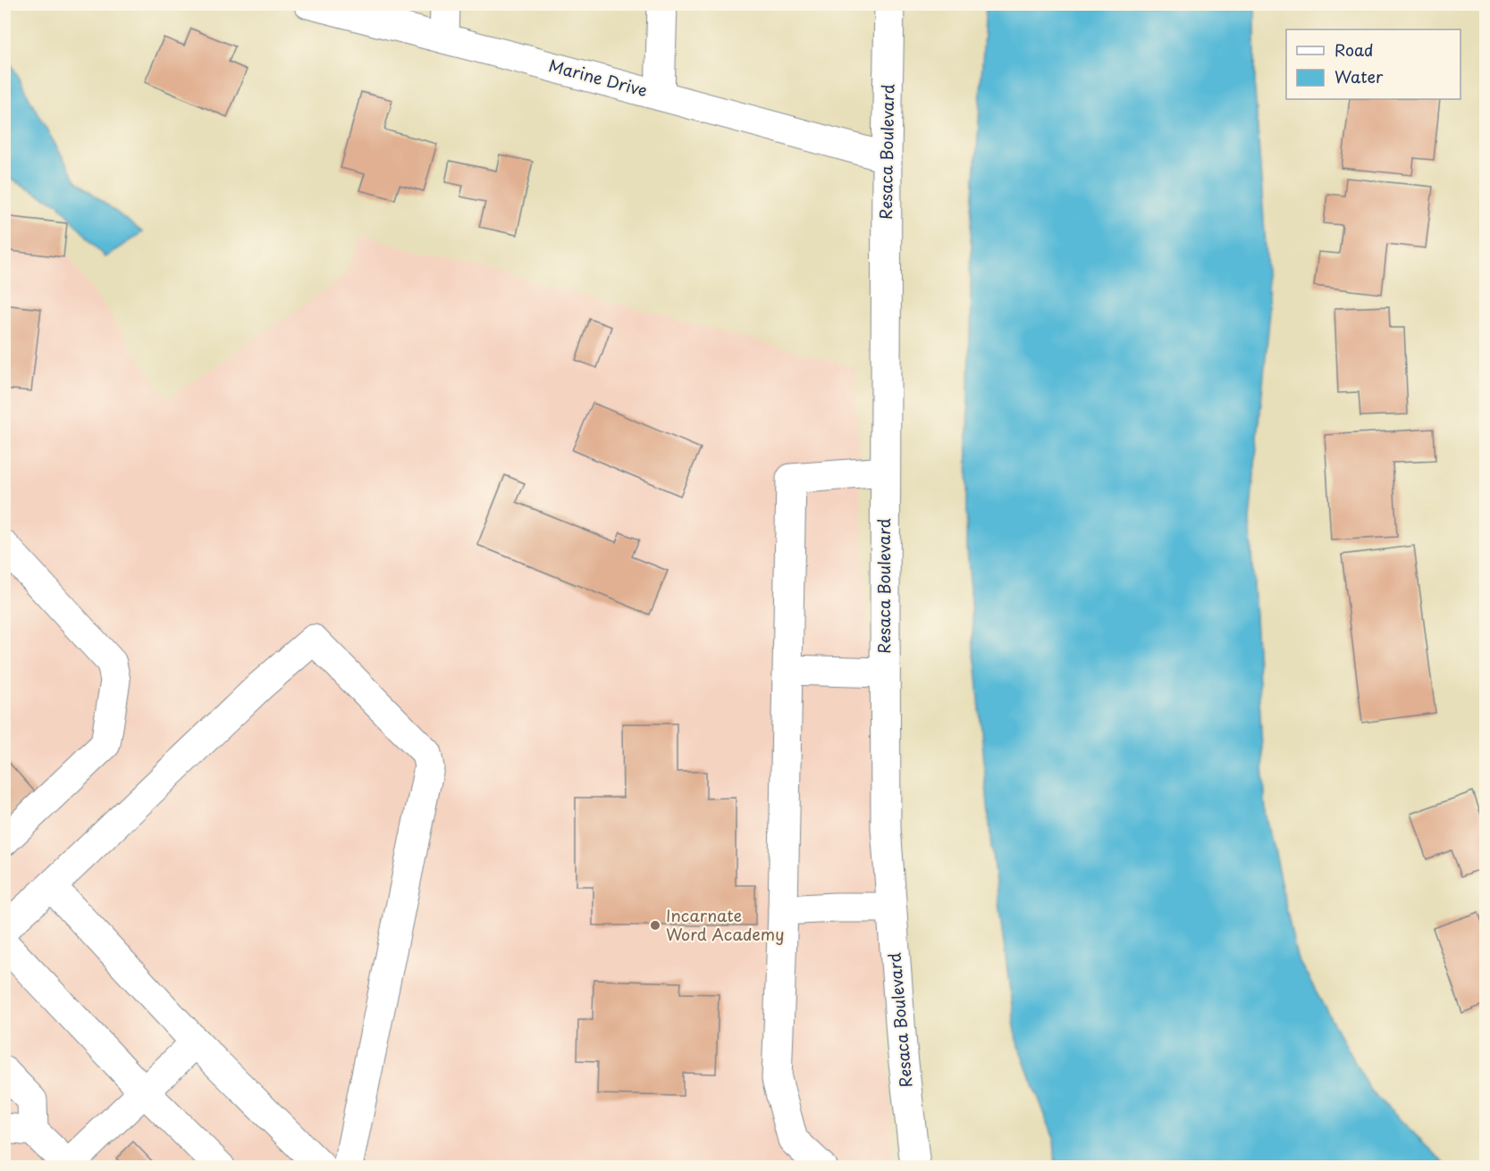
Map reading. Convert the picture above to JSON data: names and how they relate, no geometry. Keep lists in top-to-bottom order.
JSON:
{
  "streets": {
    "street": ["Marine Drive", "Resaca Boulevard"]
  },
  "crossings": [
    ["Marine Drive", "Resaca Boulevard"]
  ],
  "places": ["Incarnate Word Academy"],
  "legend": ["Road", "Water"]
}
